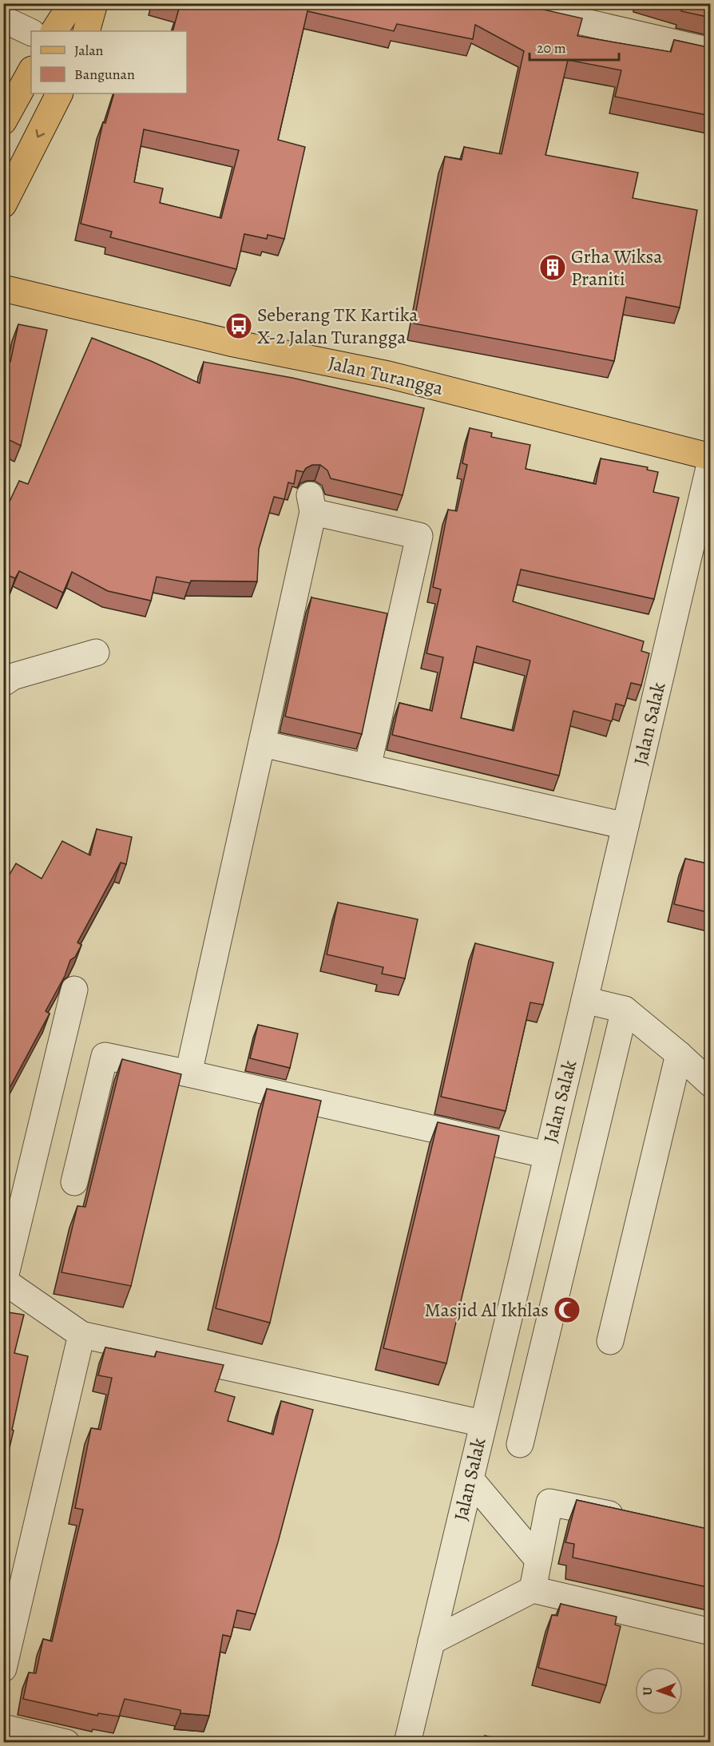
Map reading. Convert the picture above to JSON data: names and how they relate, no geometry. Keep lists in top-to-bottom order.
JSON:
{
  "streets": {
    "main road": ["Jalan Turangga"],
    "street": ["Jalan Salak"]
  },
  "places": {
    "building": ["Grha Wiksa Praniti"],
    "bus stop": ["Seberang TK Kartika X-2 Jalan Turangga"],
    "mosque": ["Masjid Al Ikhlas"]
  },
  "legend": ["Jalan", "Bangunan"],
  "scale_bar": "20 m",
  "north": "left"
}
